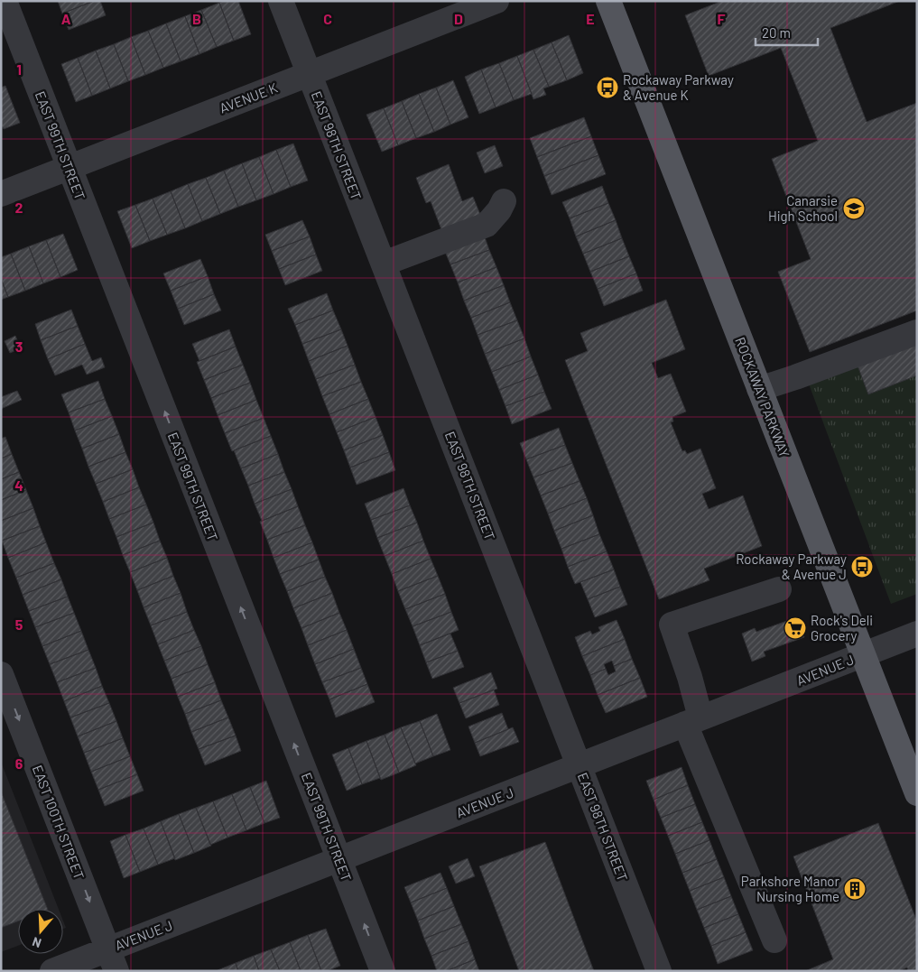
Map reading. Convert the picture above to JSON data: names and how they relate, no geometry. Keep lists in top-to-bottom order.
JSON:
{
  "streets": {
    "main road": ["ROCKAWAY PARKWAY"],
    "street": [
      "AVENUE K",
      "EAST 99TH STREET",
      "EAST 98TH STREET",
      "AVENUE J",
      "EAST 100TH STREET"
    ]
  },
  "crossings": [
    ["AVENUE K", "EAST 99TH STREET"],
    ["AVENUE K", "EAST 98TH STREET"],
    ["EAST 99TH STREET", "AVENUE J"],
    ["EAST 98TH STREET", "AVENUE J"],
    ["ROCKAWAY PARKWAY", "AVENUE J"],
    ["AVENUE J", "EAST 100TH STREET"]
  ],
  "one_way": ["EAST 99TH STREET", "EAST 100TH STREET"],
  "places": {
    "bus stop": ["Rockaway Parkway & Avenue K", "Rockaway Parkway & Avenue J"],
    "school or university": ["Canarsie High School"],
    "supermarket": ["Rock's Deli Grocery"],
    "building": ["Parkshore Manor Nursing Home"]
  },
  "scale_bar": "20 m",
  "north": "bottom",
  "grid": {
    "columns": [
      "A",
      "B",
      "C",
      "D",
      "E",
      "F"
    ],
    "rows": [
      "1",
      "2",
      "3",
      "4",
      "5",
      "6"
    ]
  }
}
